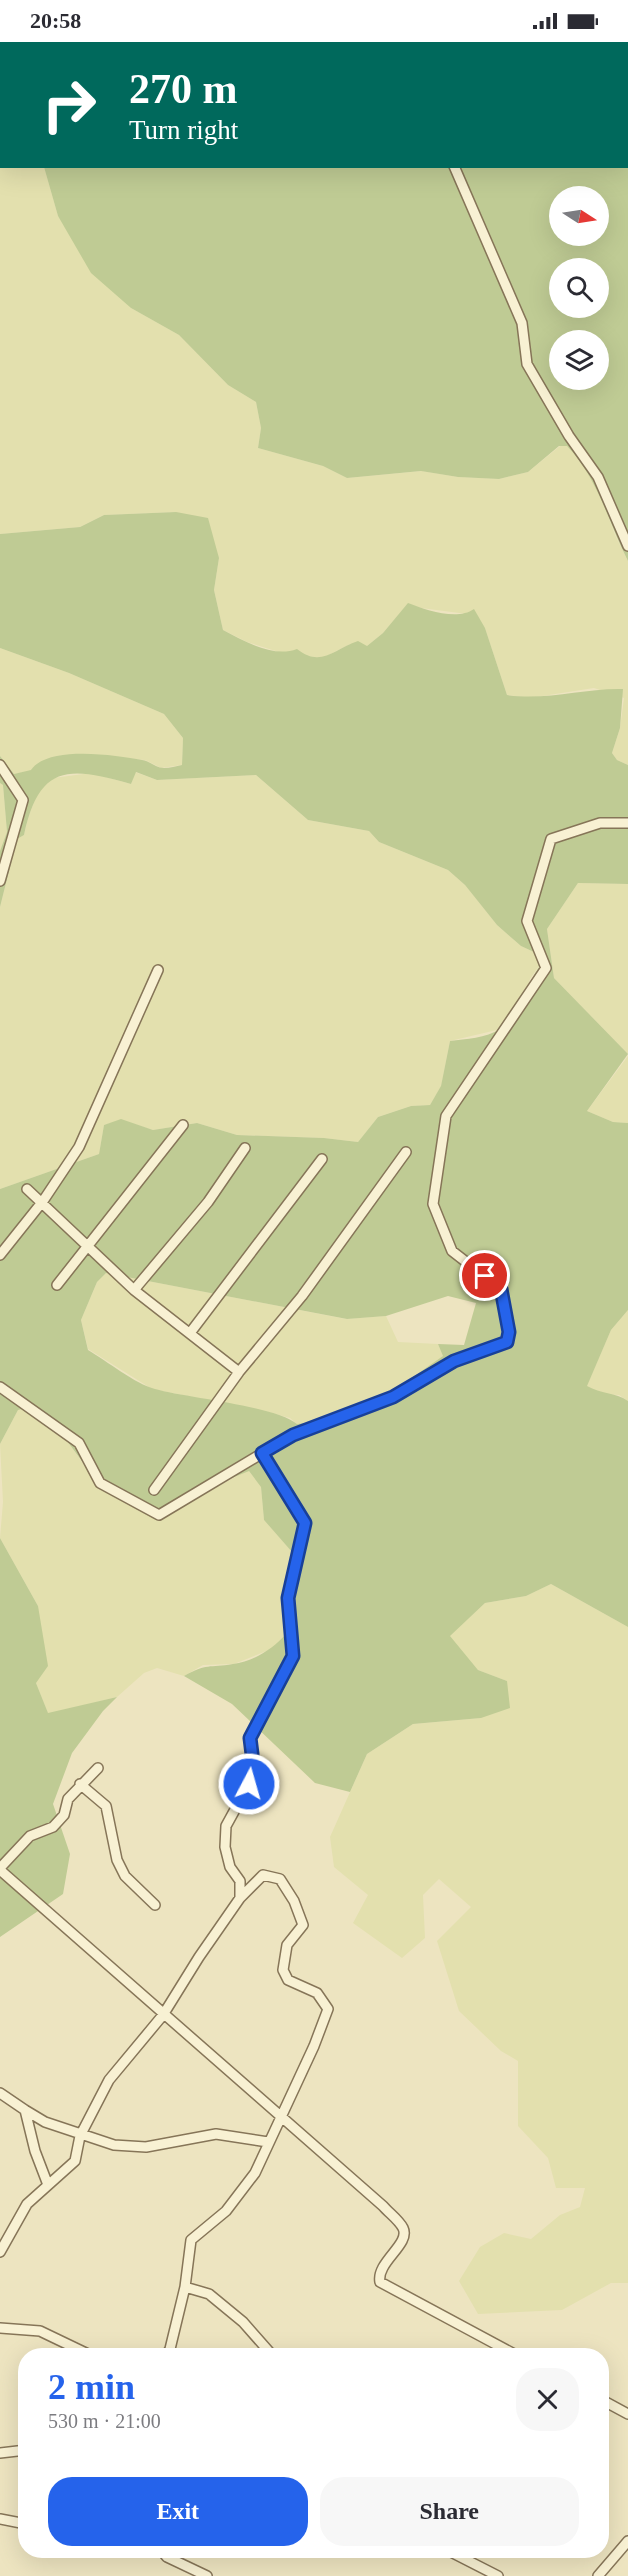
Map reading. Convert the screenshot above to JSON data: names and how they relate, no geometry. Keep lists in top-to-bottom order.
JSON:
{
  "north": "right",
  "page": {
    "status": "20:58",
    "turn": ["270 m", "Turn right"],
    "heading": ["2 min", "530 m · 21:00"],
    "buttons": ["Exit", "Share"]
  }
}
